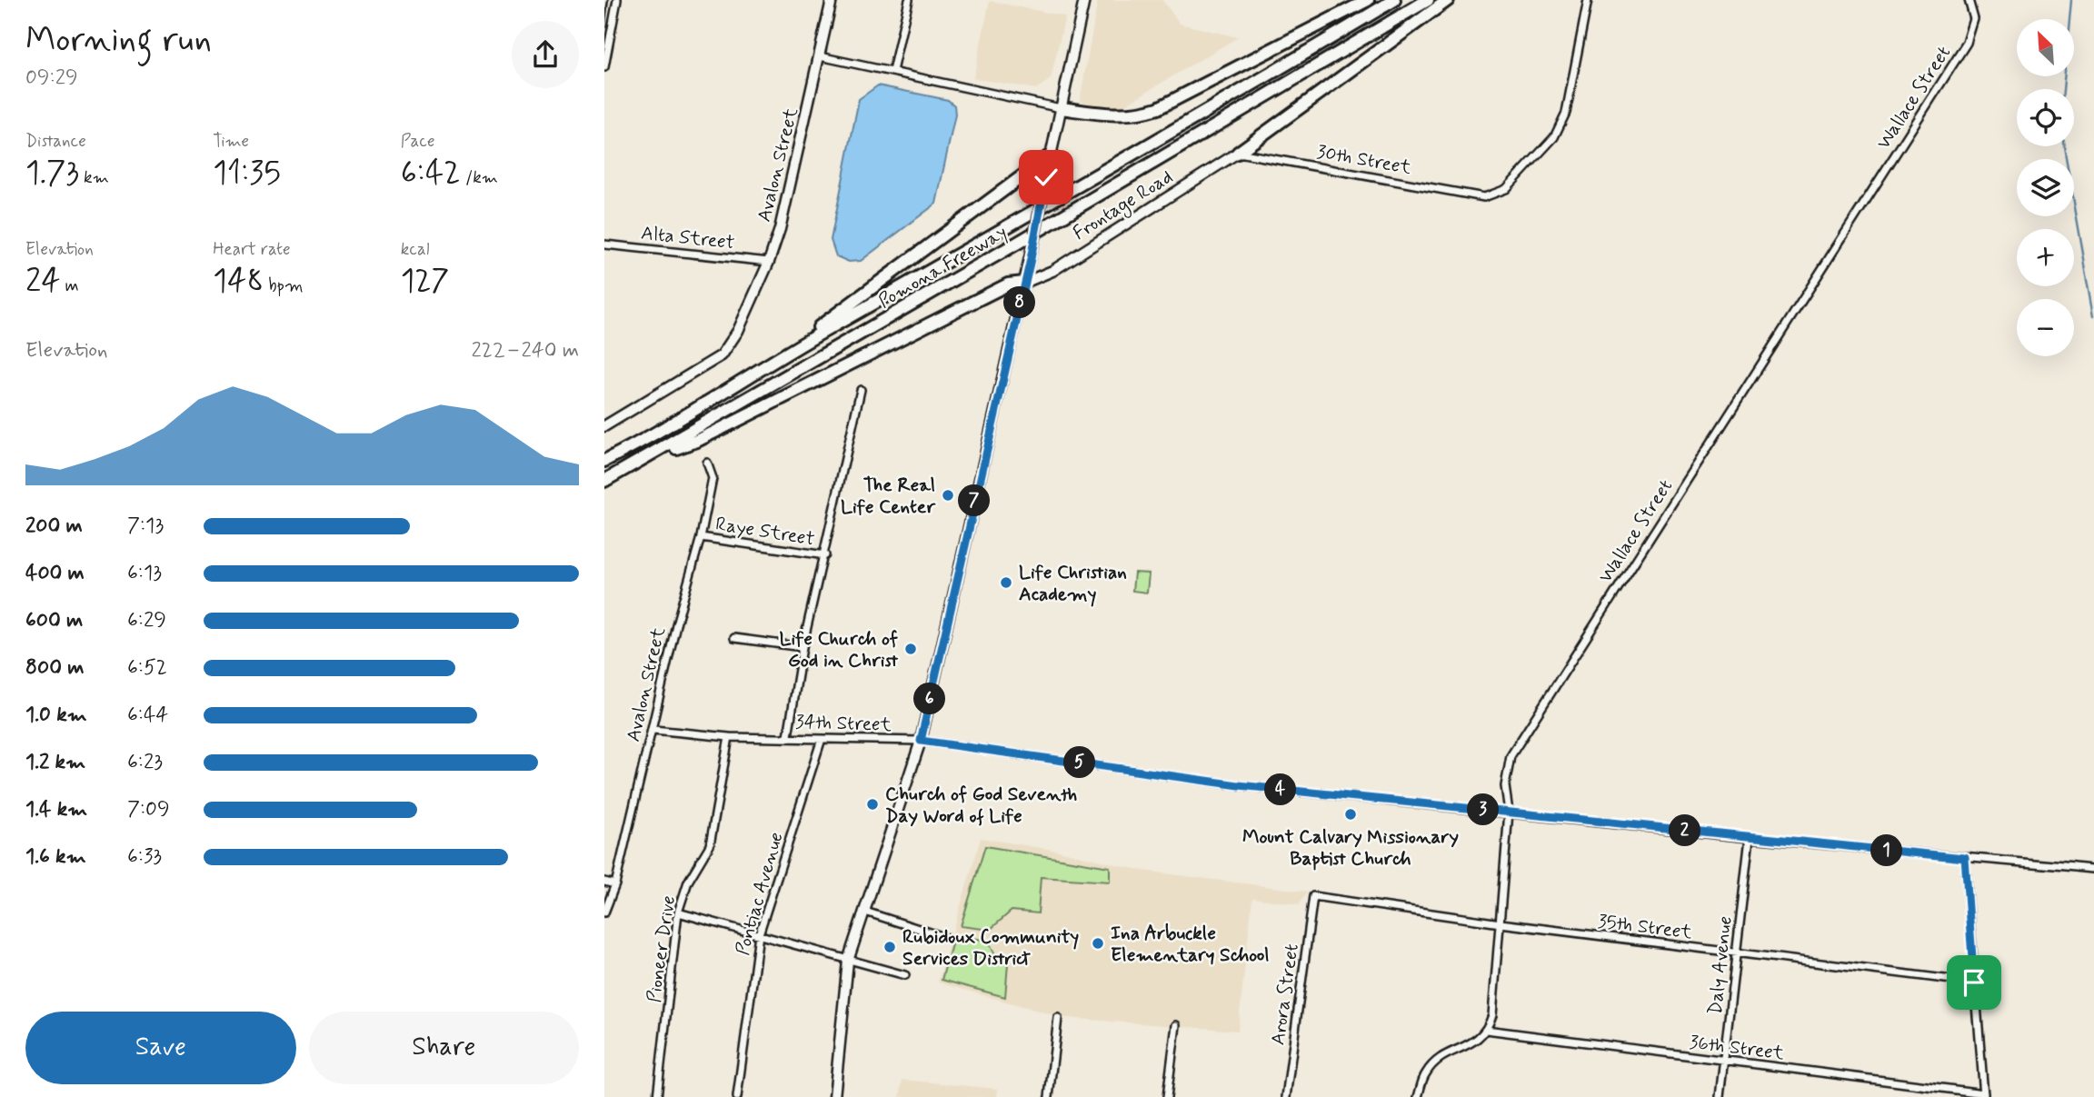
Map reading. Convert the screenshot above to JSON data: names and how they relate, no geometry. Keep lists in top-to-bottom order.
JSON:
{
  "streets": {
    "highway": ["Pomona Freeway"],
    "main road": ["Avalon Street", "Frontage Road"],
    "street": [
      "Wallace Street",
      "30th Street",
      "Alta Street",
      "Raye Street",
      "34th Street",
      "Pontiac Avenue",
      "35th Street",
      "Pioneer Drive",
      "Daly Avenue",
      "Arora Street",
      "36th Street"
    ]
  },
  "crossings": [
    ["Wallace Street", "34th Street"],
    ["Wallace Street", "35th Street"],
    ["Wallace Street", "36th Street"],
    ["30th Street", "Frontage Road"],
    ["Avalon Street", "Alta Street"],
    ["Avalon Street", "Raye Street"],
    ["Avalon Street", "34th Street"],
    ["34th Street", "Pontiac Avenue"],
    ["34th Street", "Pioneer Drive"],
    ["34th Street", "Daly Avenue"],
    ["35th Street", "Daly Avenue"],
    ["35th Street", "Arora Street"],
    ["Daly Avenue", "36th Street"]
  ],
  "places": [
    "The Real Life Center",
    "Life Christian Academy",
    "Life Church of God in Christ",
    "Church of God Seventh Day Word of Life",
    "Mount Calvary Missionary Baptist Church",
    "Ina Arbuckle Elementary School",
    "Rubidoux Community Services District"
  ],
  "north": "top left",
  "page": {
    "heading": ["Morning run", "09:29"],
    "map_buttons": ["+", "−"],
    "stats": [
      ["Distance", "1.73 km"],
      ["Time", "11:35"],
      ["Pace", "6:42 /km"],
      ["Elevation", "24 m"],
      ["Heart rate", "148 bpm"],
      ["kcal", "127"]
    ],
    "pins": [
      "8",
      "7",
      "6",
      "5",
      "4",
      "3",
      "2",
      "1"
    ],
    "chart": ["Elevation", "222–240 m"],
    "list": [
      {
        "name": "200 m",
        "note": "7:13"
      },
      {
        "name": "400 m",
        "note": "6:13"
      },
      {
        "name": "600 m",
        "note": "6:29"
      },
      {
        "name": "800 m",
        "note": "6:52"
      },
      {
        "name": "1.0 km",
        "note": "6:44"
      },
      {
        "name": "1.2 km",
        "note": "6:23"
      },
      {
        "name": "1.4 km",
        "note": "7:09"
      },
      {
        "name": "1.6 km",
        "note": "6:33"
      }
    ],
    "buttons": ["Save", "Share"]
  }
}
